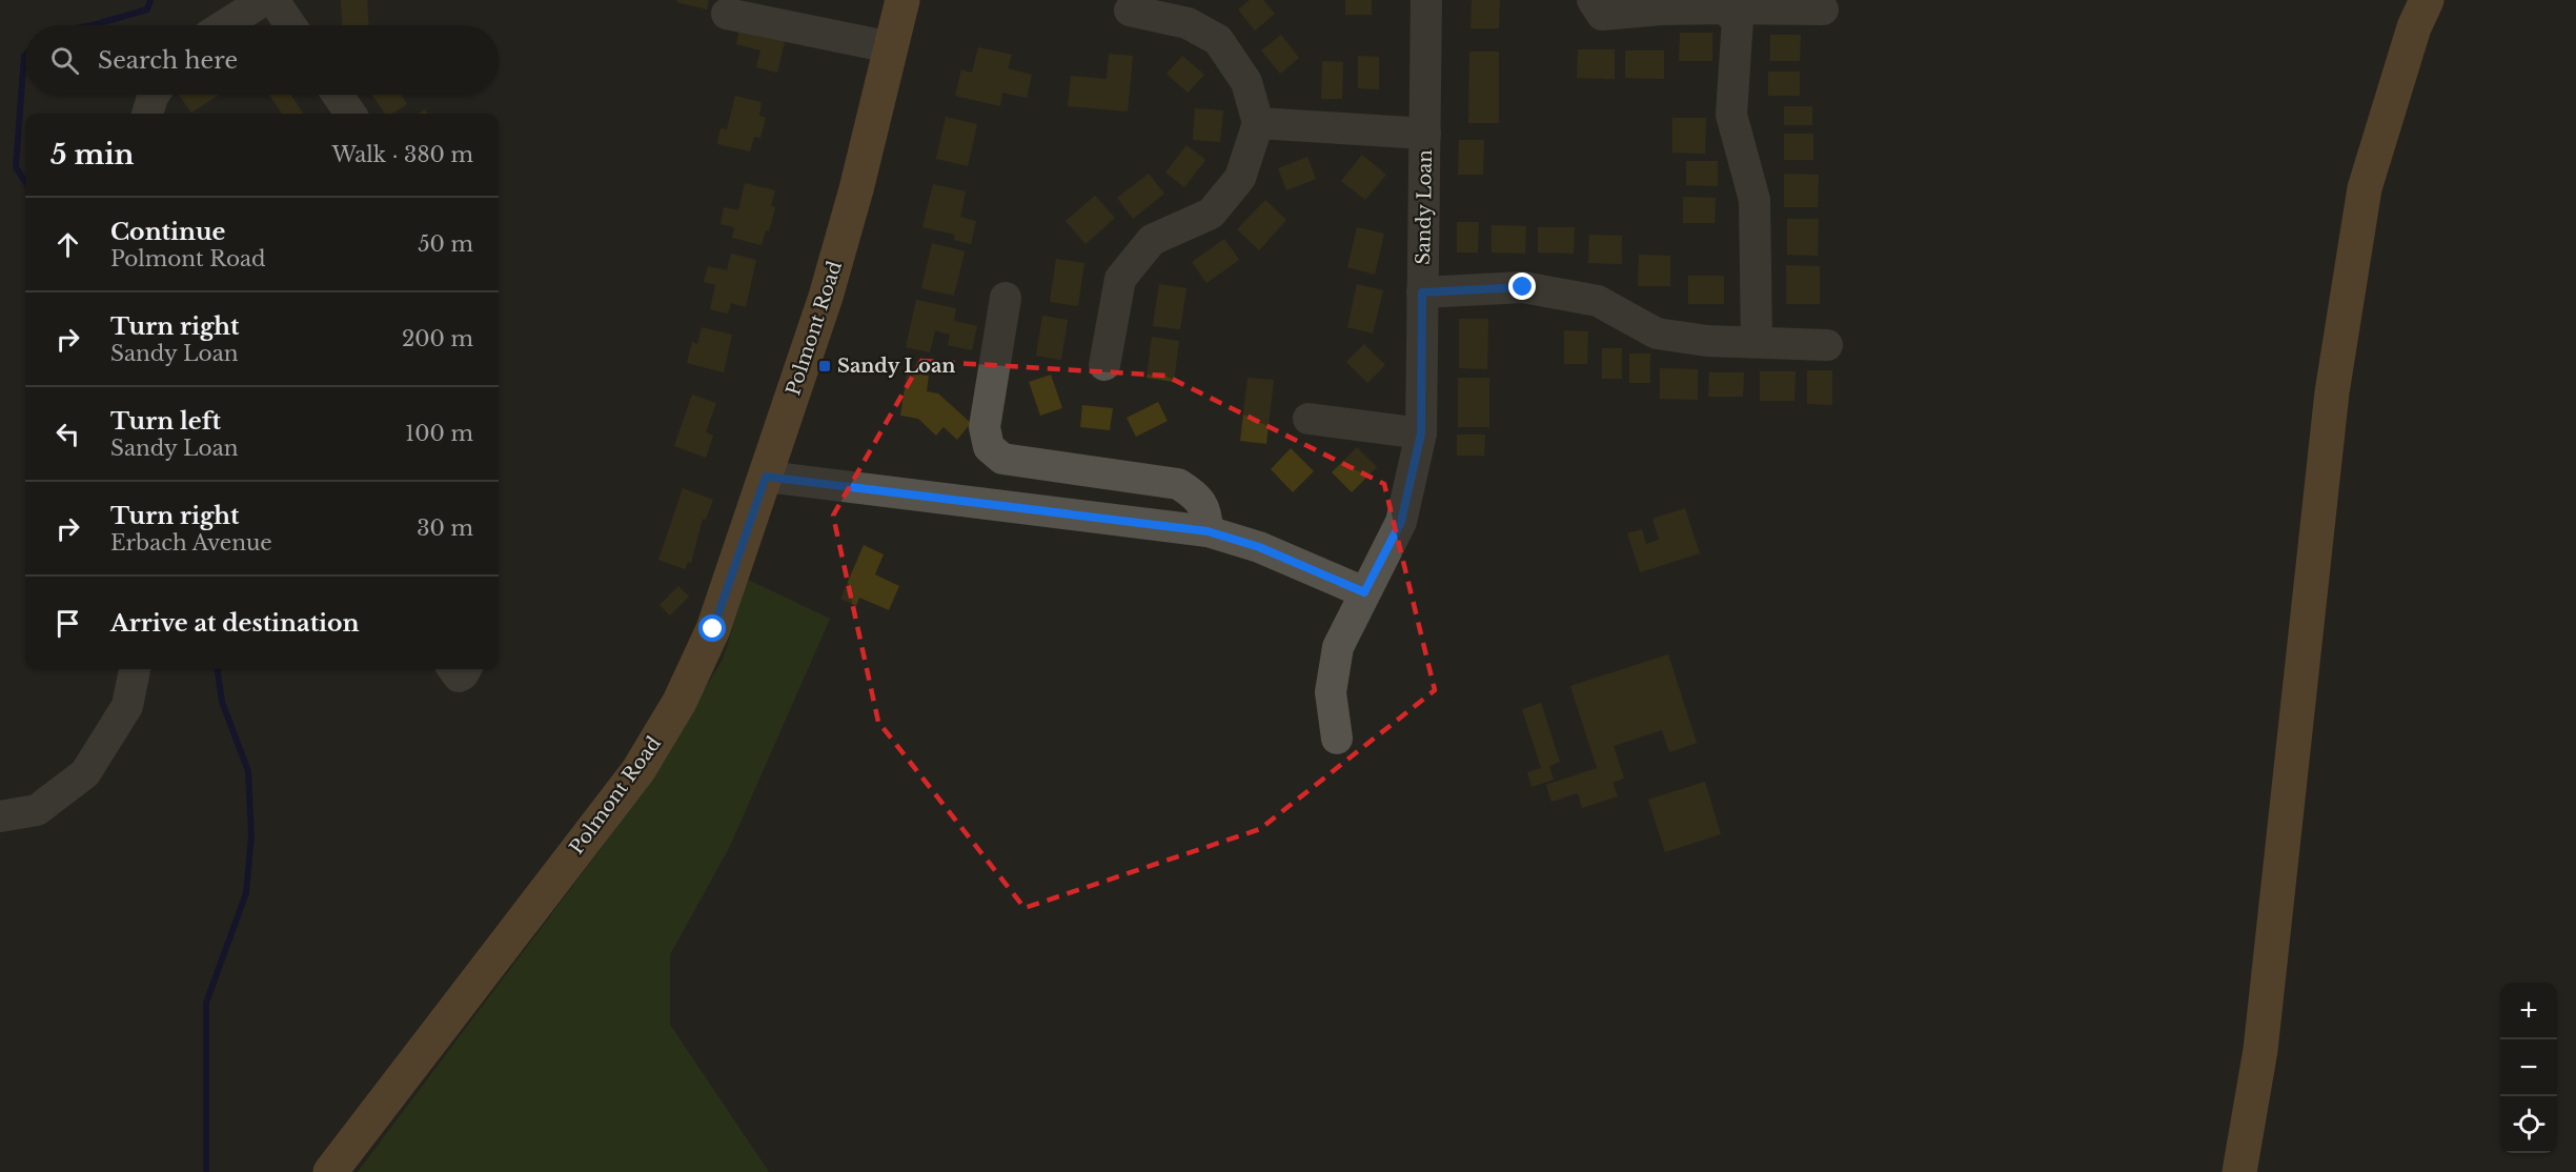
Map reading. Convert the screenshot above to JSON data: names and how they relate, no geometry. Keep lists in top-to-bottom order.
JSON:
{
  "streets": {
    "main road": ["Polmont Road"],
    "street": ["Sandy Loan"]
  },
  "places": {
    "transit": ["Sandy Loan"]
  },
  "page": {
    "search": "Search here",
    "heading": ["5 min", "Walk · 380 m"],
    "list": [
      ["Continue", "Polmont Road", "50 m"],
      ["Turn right", "Sandy Loan", "200 m"],
      ["Turn left", "Sandy Loan", "100 m"],
      ["Turn right", "Erbach Avenue", "30 m"],
      "Arrive at destination"
    ],
    "map_buttons": ["+", "−"]
  }
}
